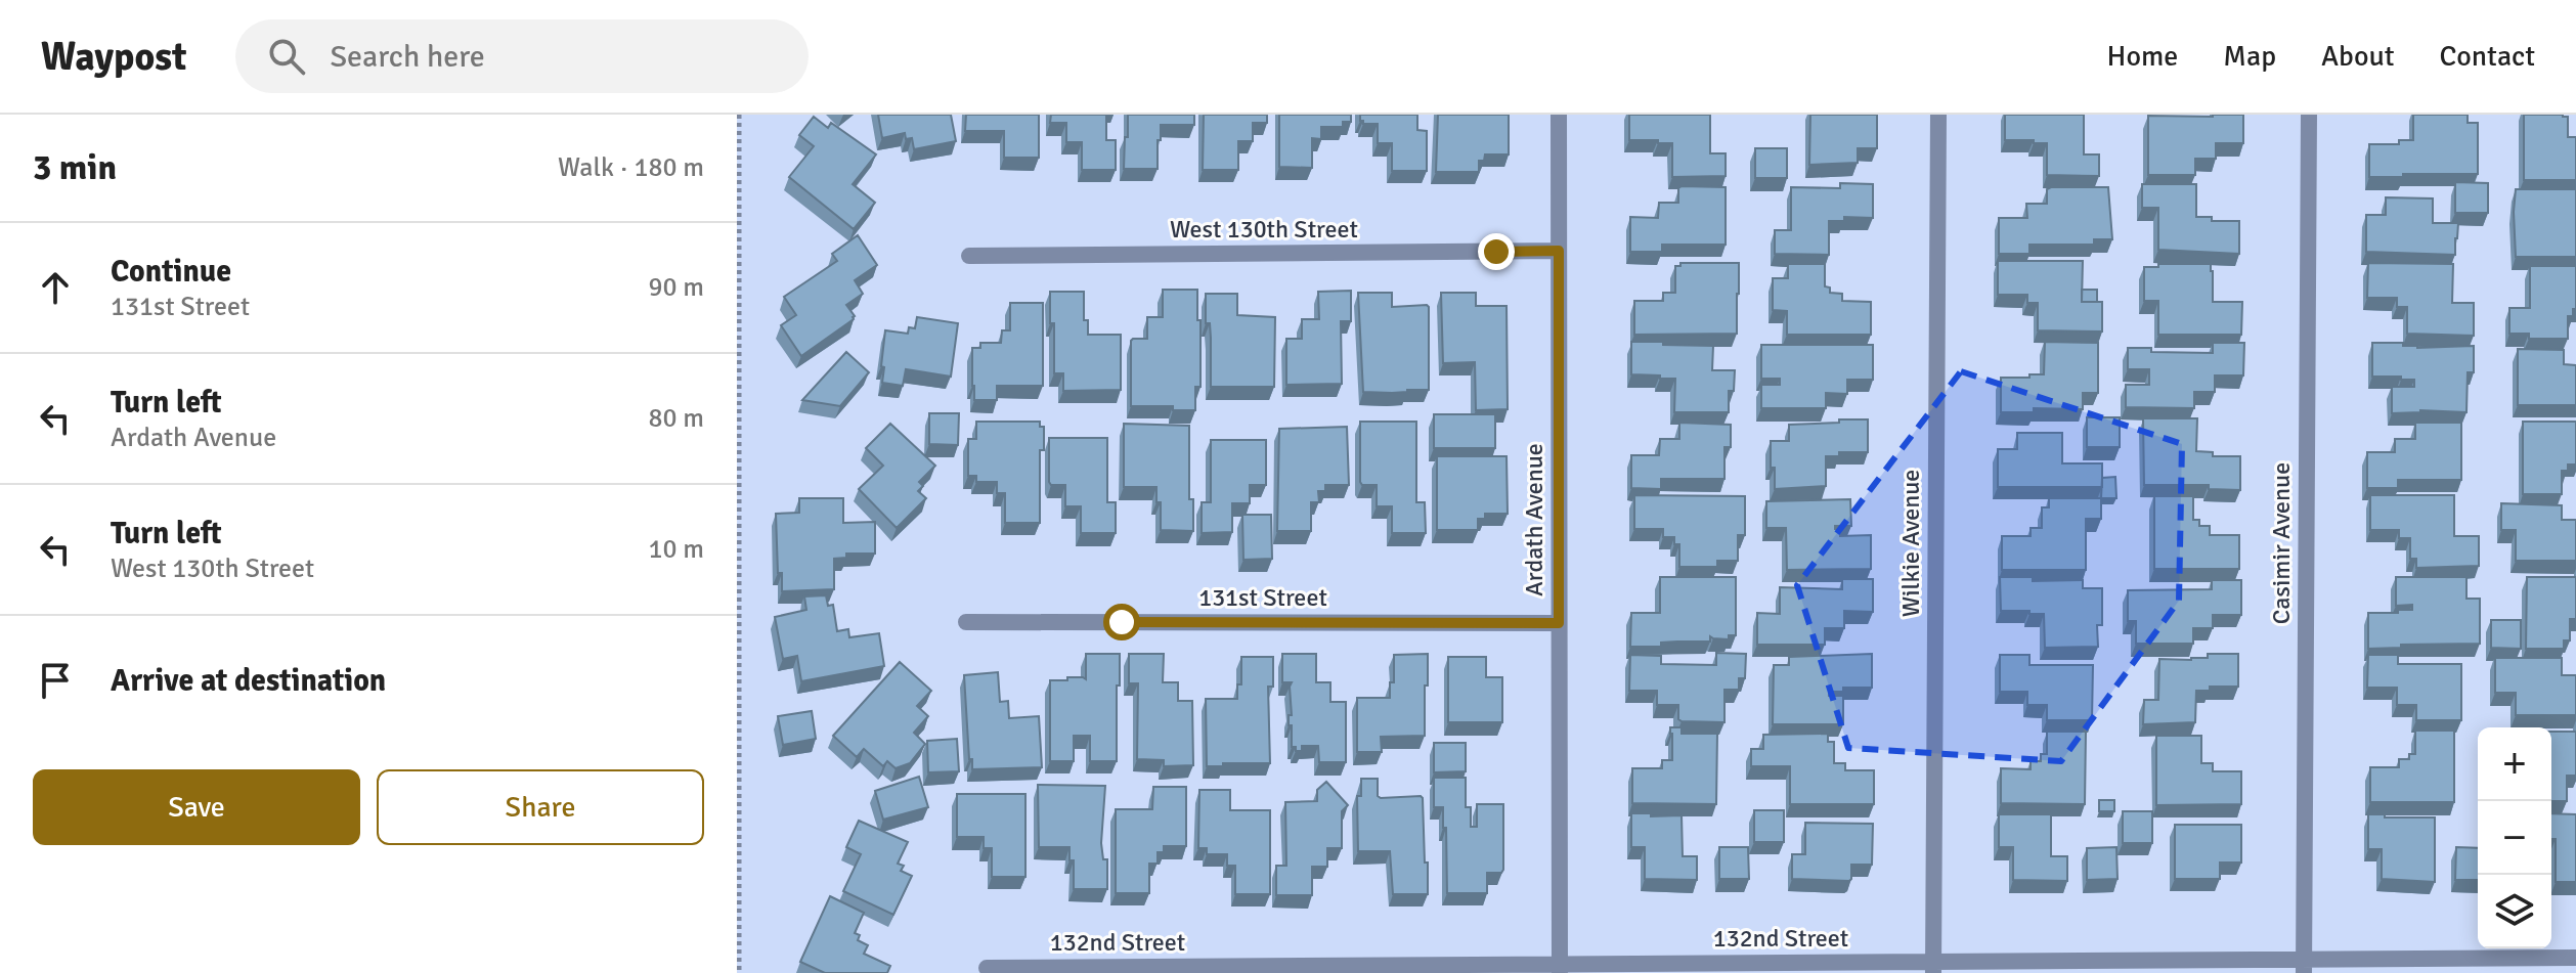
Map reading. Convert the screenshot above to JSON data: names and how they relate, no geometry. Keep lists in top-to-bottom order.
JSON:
{
  "streets": {
    "street": [
      "West 130th Street",
      "Ardath Avenue",
      "Wilkie Avenue",
      "Casimir Avenue",
      "131st Street",
      "132nd Street"
    ]
  },
  "crossings": [
    ["West 130th Street", "Ardath Avenue"],
    ["Ardath Avenue", "131st Street"],
    ["Ardath Avenue", "132nd Street"],
    ["Wilkie Avenue", "132nd Street"],
    ["Casimir Avenue", "132nd Street"]
  ],
  "page": {
    "header": "Waypost",
    "search": "Search here",
    "nav": [
      "Home",
      "Map",
      "About",
      "Contact"
    ],
    "heading": ["3 min", "Walk · 180 m"],
    "list": [
      ["Continue", "131st Street", "90 m"],
      ["Turn left", "Ardath Avenue", "80 m"],
      ["Turn left", "West 130th Street", "10 m"],
      "Arrive at destination"
    ],
    "map_buttons": ["+", "−"],
    "buttons": ["Save", "Share"]
  }
}
